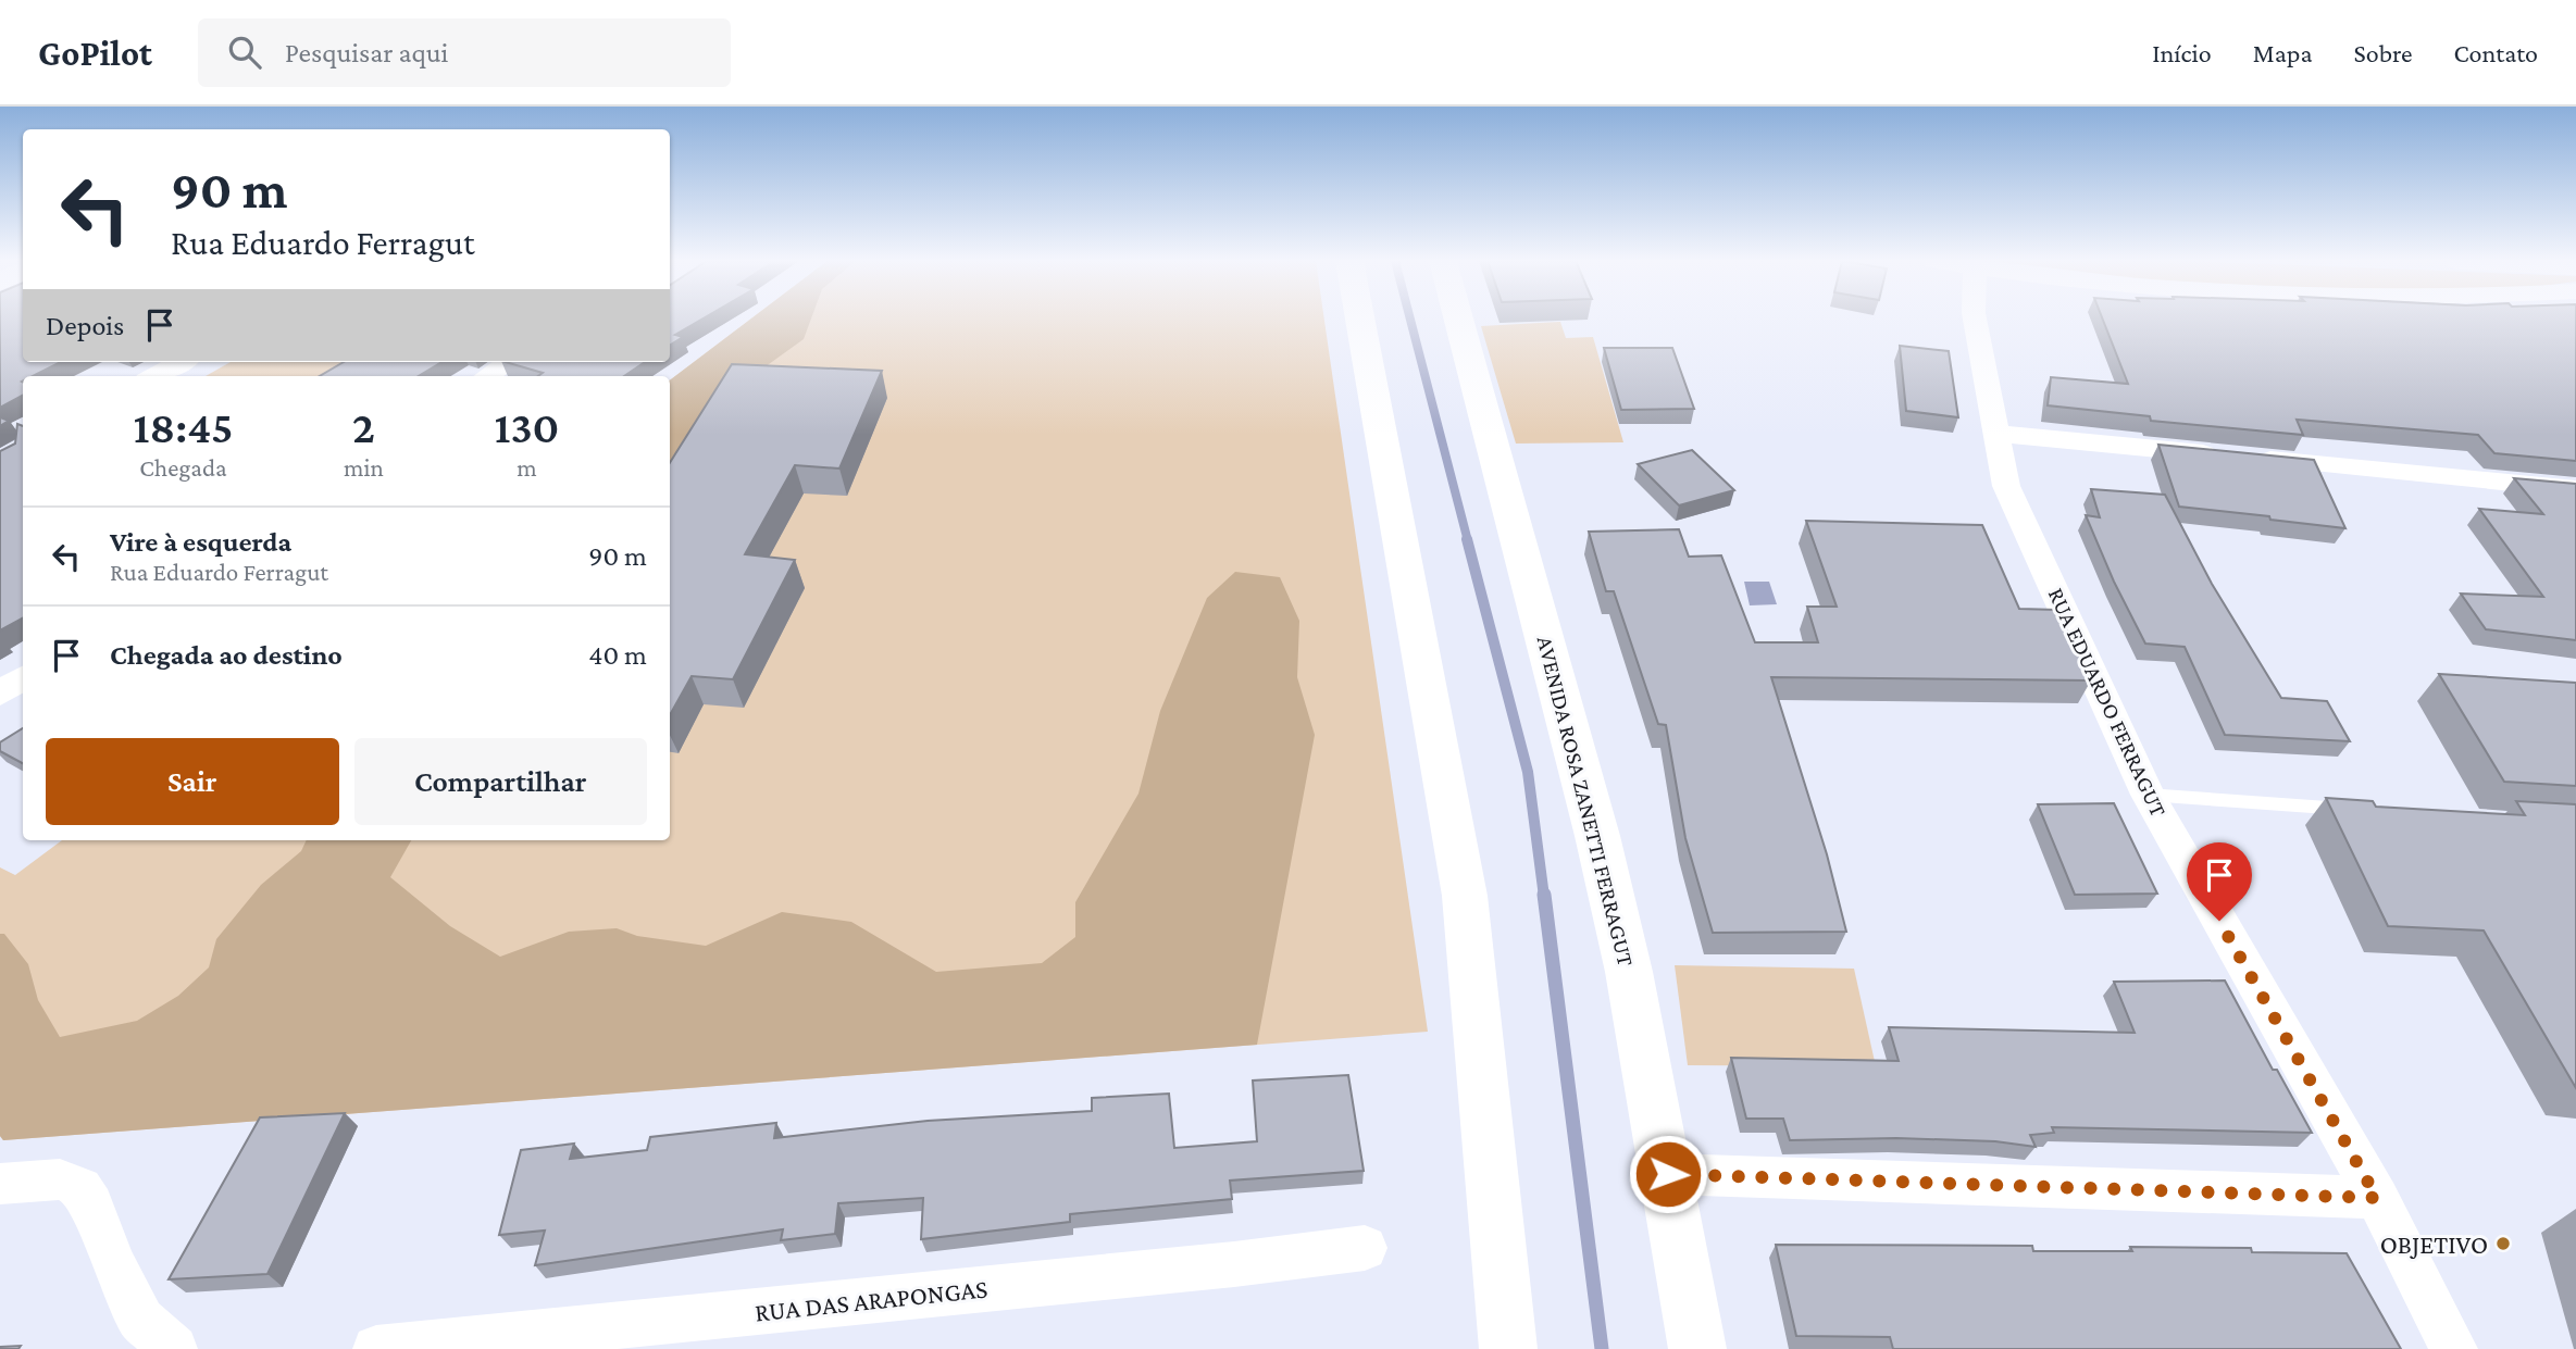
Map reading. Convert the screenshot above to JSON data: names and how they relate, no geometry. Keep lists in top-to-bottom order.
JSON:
{
  "streets": {
    "main road": ["AVENIDA ROSA ZANETTI FERRAGUT"],
    "street": ["RUA EDUARDO FERRAGUT", "RUA DAS ARAPONGAS"]
  },
  "places": ["OBJETIVO"],
  "page": {
    "header": "GoPilot",
    "search": "Pesquisar aqui",
    "nav": [
      "Início",
      "Mapa",
      "Sobre",
      "Contato"
    ],
    "turn": ["90 m", "Rua Eduardo Ferragut"],
    "then": "Depois",
    "eta": [
      "18:45",
      "Chegada",
      "2",
      "min",
      "130",
      "m"
    ],
    "list": [
      {
        "name": "Vire à esquerda",
        "note": "Rua Eduardo Ferragut",
        "value": "90 m"
      },
      {
        "name": "Chegada ao destino",
        "value": "40 m"
      }
    ],
    "buttons": ["Sair", "Compartilhar"]
  }
}
